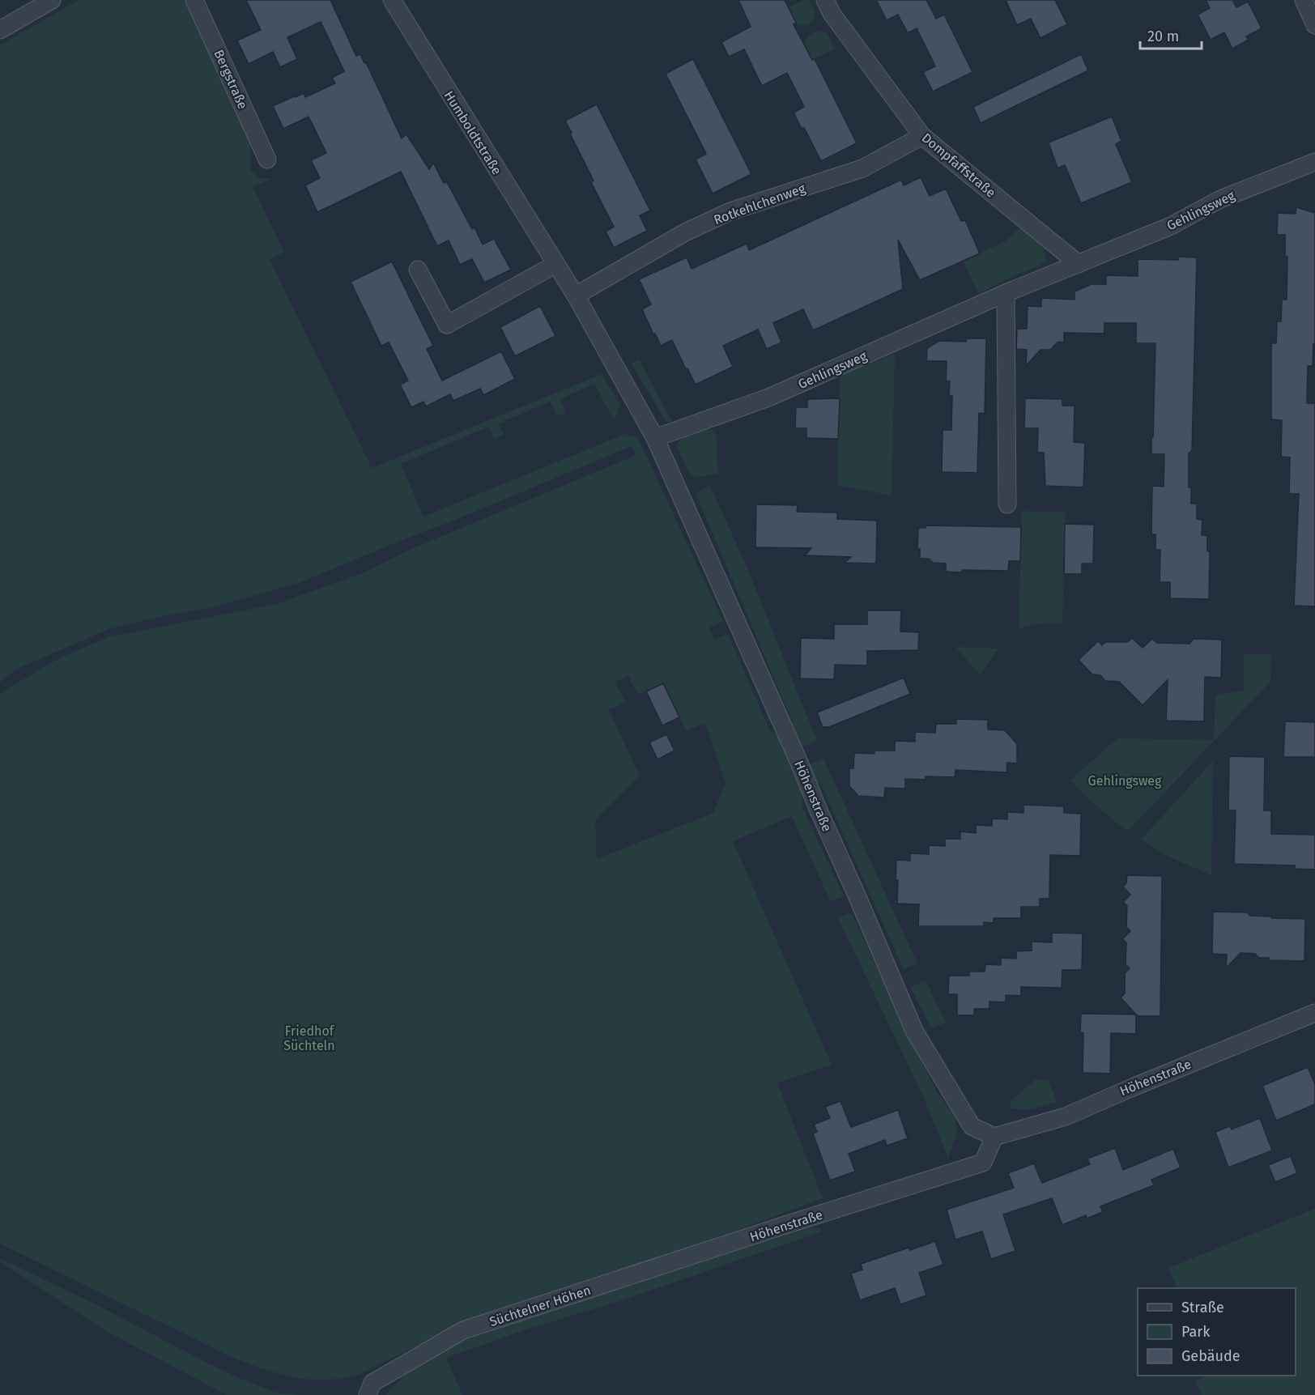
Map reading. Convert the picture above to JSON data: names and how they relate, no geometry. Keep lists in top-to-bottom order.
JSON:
{
  "streets": {
    "street": [
      "Bergstraße",
      "Humboldtstraße",
      "Dompfaffstraße",
      "Rotkehlchenweg",
      "Gehlingsweg",
      "Höhenstraße",
      "Süchtelner Höhen"
    ]
  },
  "crossings": [
    ["Humboldtstraße", "Rotkehlchenweg"],
    ["Humboldtstraße", "Gehlingsweg"],
    ["Humboldtstraße", "Höhenstraße"],
    ["Dompfaffstraße", "Rotkehlchenweg"],
    ["Dompfaffstraße", "Gehlingsweg"],
    ["Gehlingsweg", "Höhenstraße"],
    ["Höhenstraße", "Süchtelner Höhen"]
  ],
  "parks": ["Gehlingsweg", "Friedhof Süchteln"],
  "legend": ["Straße", "Park", "Gebäude"],
  "scale_bar": "20 m"
}
